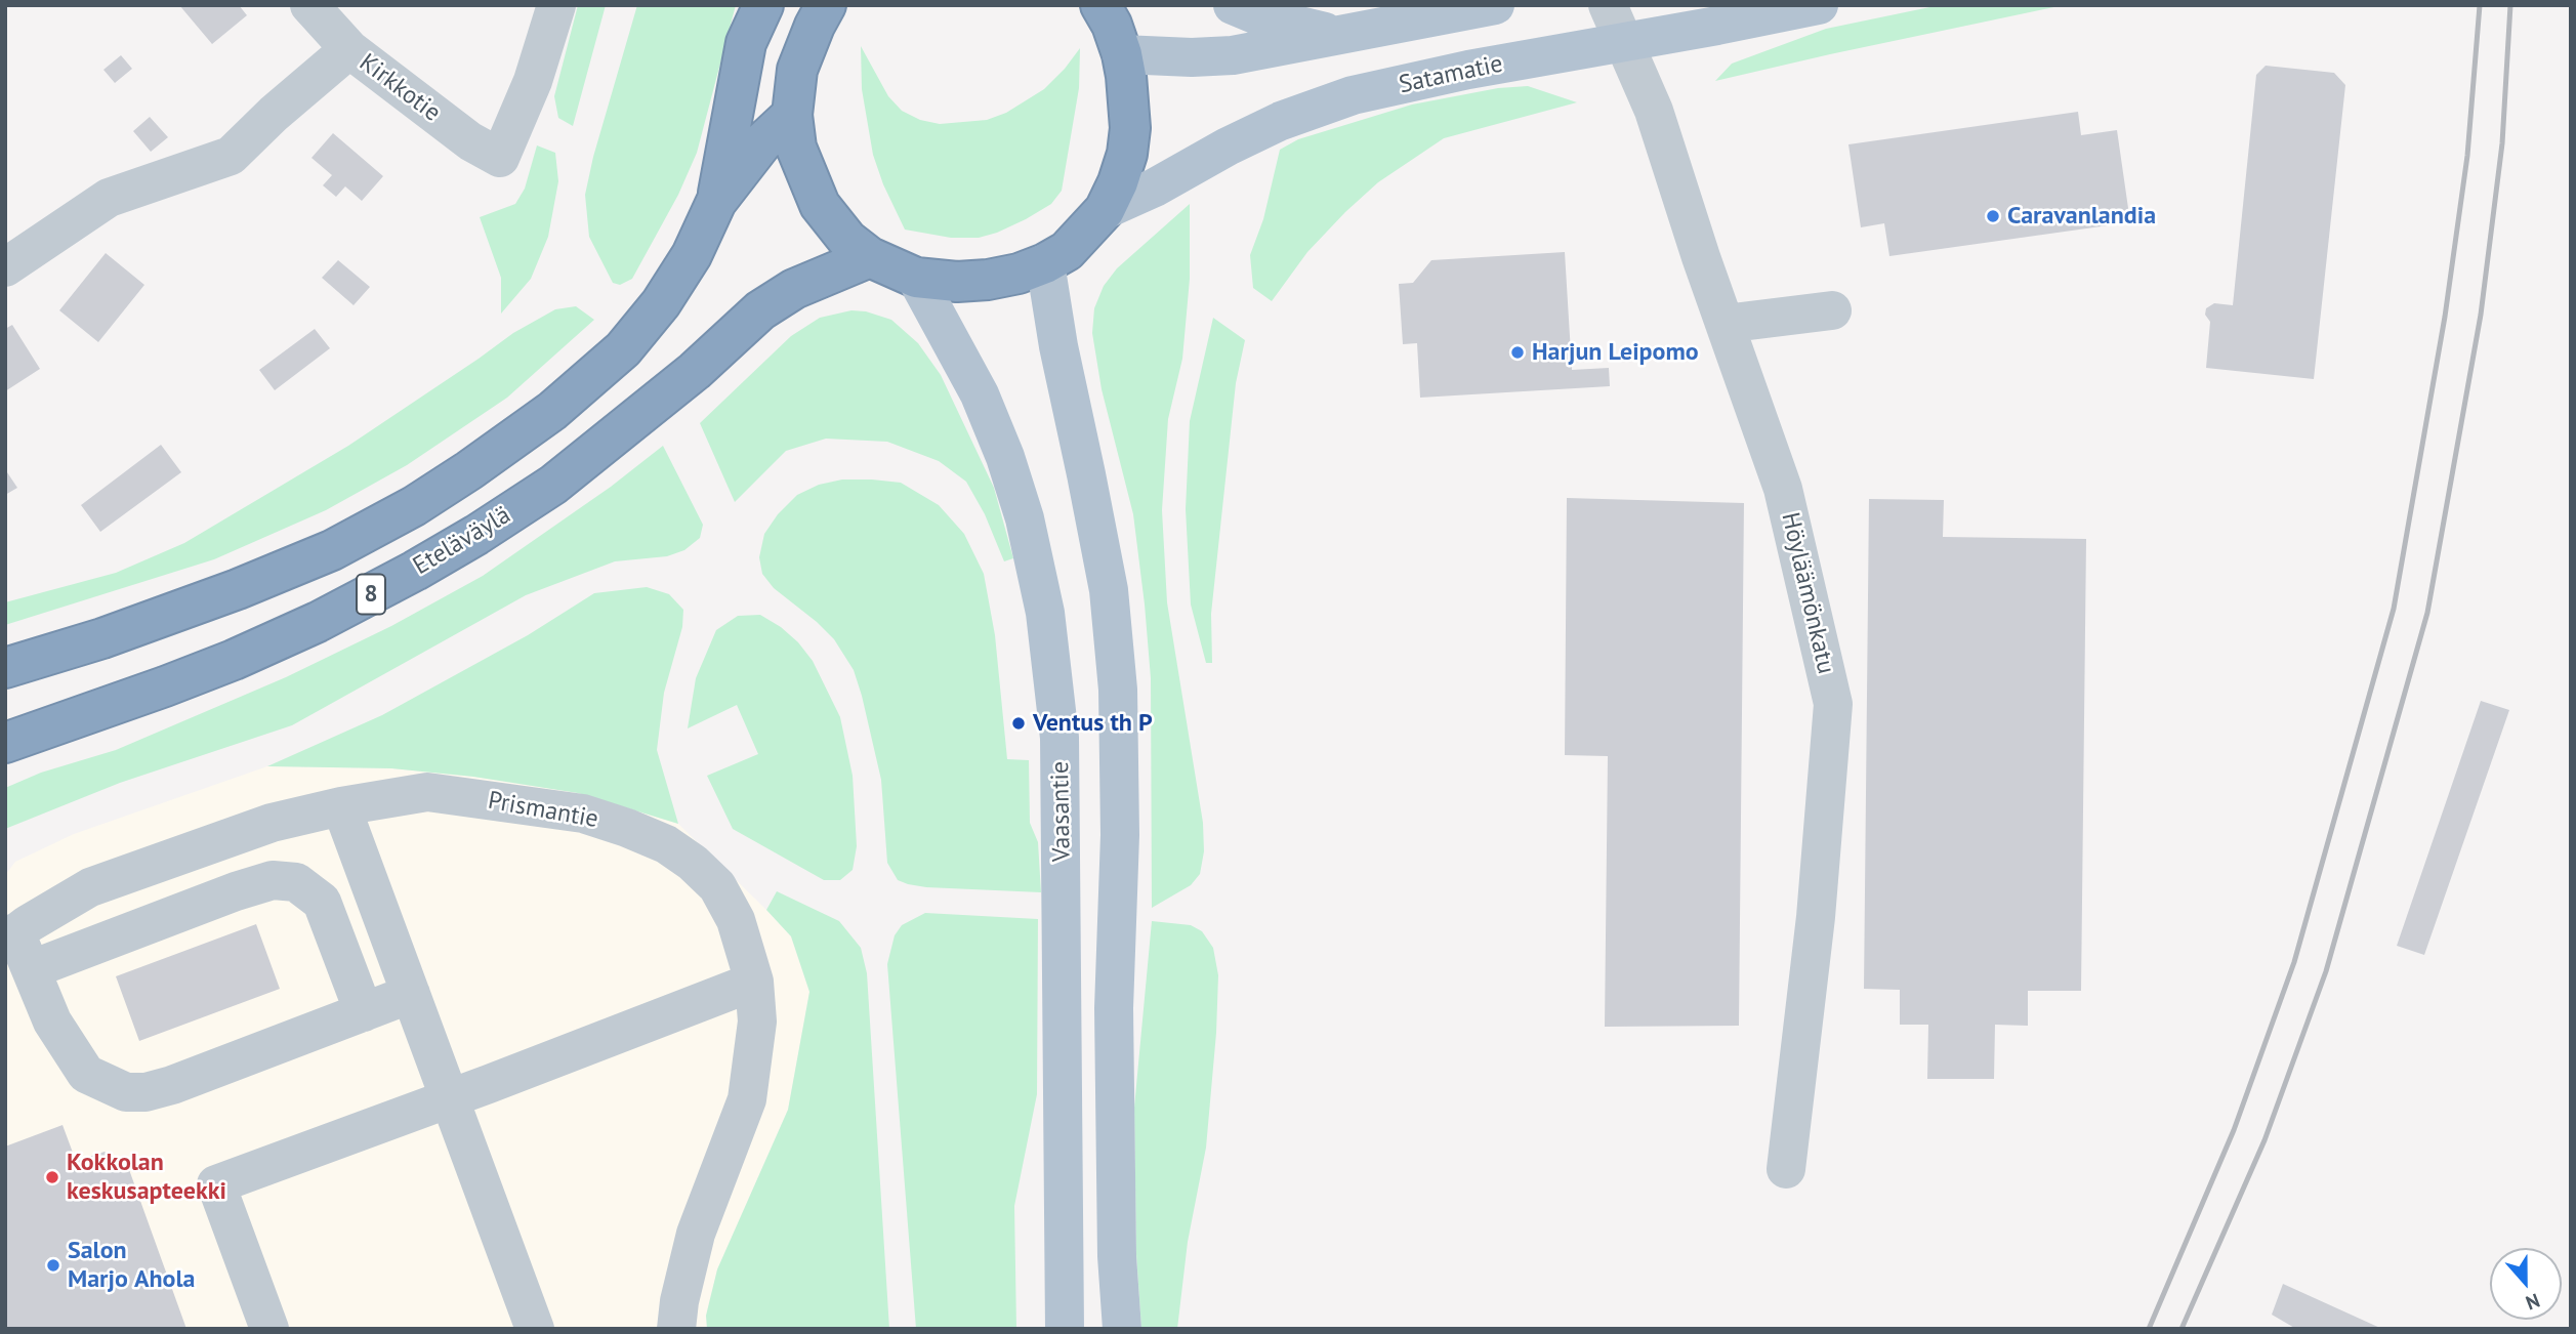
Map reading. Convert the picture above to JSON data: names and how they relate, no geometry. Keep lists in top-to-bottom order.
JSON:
{
  "streets": {
    "highway": ["Eteläväylä", "8"],
    "main road": ["Satamatie", "Vaasantie"],
    "street": ["Kirkkotie", "Höyläämönkatu", "Prismantie"]
  },
  "crossings": [
    ["Satamatie", "Höyläämönkatu"]
  ],
  "places": [
    "Caravanlandia",
    "Harjun Leipomo",
    "Ventus th P",
    "Kokkolan keskusapteekki",
    "Salon Marjo Ahola"
  ],
  "north": "bottom"
}
